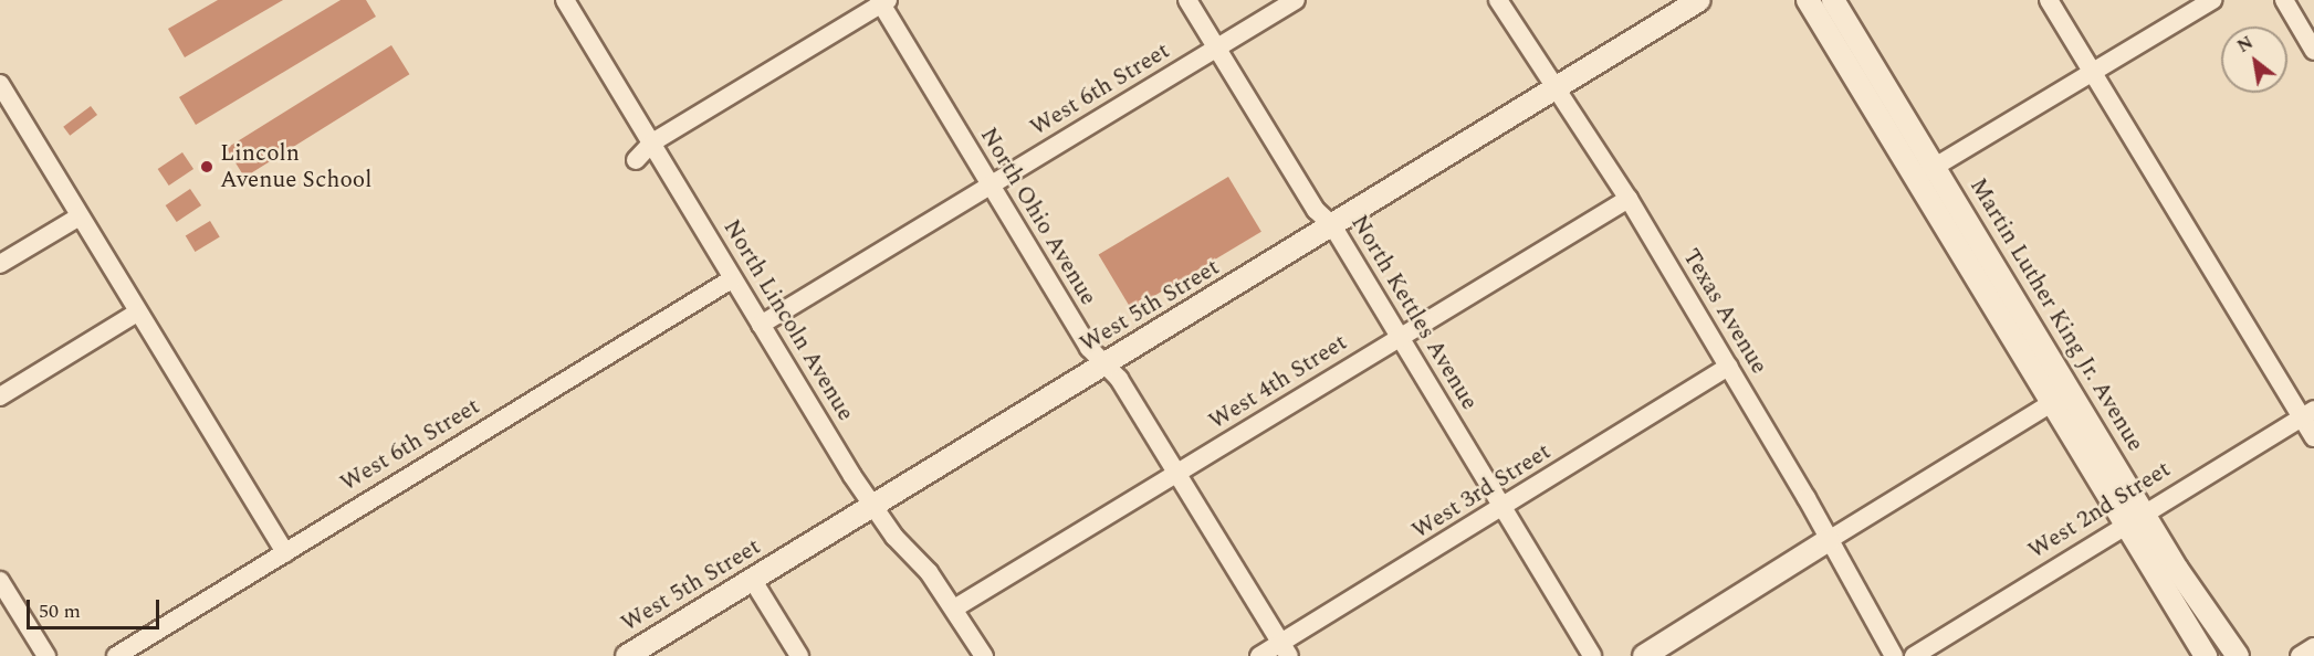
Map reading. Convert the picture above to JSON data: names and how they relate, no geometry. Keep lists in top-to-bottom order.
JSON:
{
  "streets": {
    "street": [
      "West 6th Street",
      "North Ohio Avenue",
      "West 5th Street",
      "Texas Avenue",
      "North Kettles Avenue",
      "Martin Luther King Jr. Avenue",
      "North Lincoln Avenue",
      "West 4th Street",
      "West 3rd Street",
      "West 2nd Street"
    ]
  },
  "crossings": [
    ["West 6th Street", "North Ohio Avenue"],
    ["West 6th Street", "North Kettles Avenue"],
    ["West 6th Street", "North Lincoln Avenue"],
    ["North Ohio Avenue", "West 5th Street"],
    ["North Ohio Avenue", "West 4th Street"],
    ["North Ohio Avenue", "West 3rd Street"],
    ["West 5th Street", "Texas Avenue"],
    ["West 5th Street", "North Kettles Avenue"],
    ["West 5th Street", "North Lincoln Avenue"],
    ["Texas Avenue", "West 4th Street"],
    ["Texas Avenue", "West 3rd Street"],
    ["North Kettles Avenue", "West 4th Street"],
    ["North Kettles Avenue", "West 3rd Street"],
    ["Martin Luther King Jr. Avenue", "West 2nd Street"],
    ["North Lincoln Avenue", "West 4th Street"]
  ],
  "places": ["Lincoln Avenue School"],
  "scale_bar": "50 m",
  "north": "top left"
}
